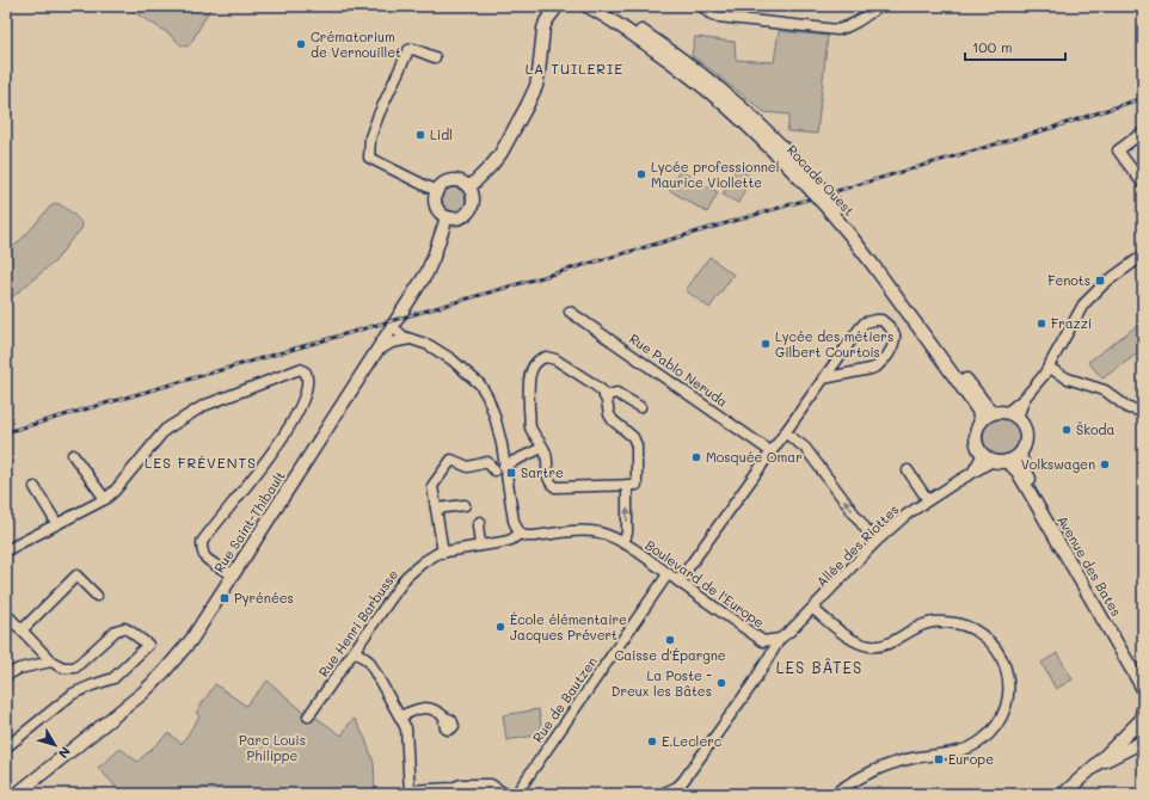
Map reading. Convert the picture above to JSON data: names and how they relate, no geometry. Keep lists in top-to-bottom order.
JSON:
{
  "streets": {
    "main road": ["Rocade Ouest", "Rue Saint-Thibault", "Avenue des Bates"],
    "street": [
      "Rue Pablo Neruda",
      "Allée des Riottes",
      "Boulevard de l'Europe",
      "Rue Henri Barbusse",
      "Rue de Bautzen"
    ]
  },
  "crossings": [
    ["Rocade Ouest", "Allée des Riottes"],
    ["Rocade Ouest", "Avenue des Bates"],
    ["Allée des Riottes", "Avenue des Bates"],
    ["Boulevard de l'Europe", "Rue Henri Barbusse"],
    ["Boulevard de l'Europe", "Rue de Bautzen"]
  ],
  "districts": ["LA TUILERIE", "LES FRÉVENTS", "LES BÂTES"],
  "parks": ["Parc Louis Philippe"],
  "places": {
    "other": [
      "Crématorium de Vernouillet",
      "Lidl",
      "Lycée professionnel Maurice Viollette",
      "Frazzi",
      "Lycée des métiers Gilbert Courtois",
      "Škoda",
      "Mosquée Omar",
      "Volkswagen",
      "École élémentaire Jacques Prévert",
      "Caisse d'Épargne",
      "La Poste - Dreux les Bâtes",
      "E.Leclerc"
    ],
    "transit": [
      "Fenots",
      "Sartre",
      "Pyrénées",
      "Europe"
    ]
  },
  "scale_bar": "100 m",
  "north": "bottom right"
}
